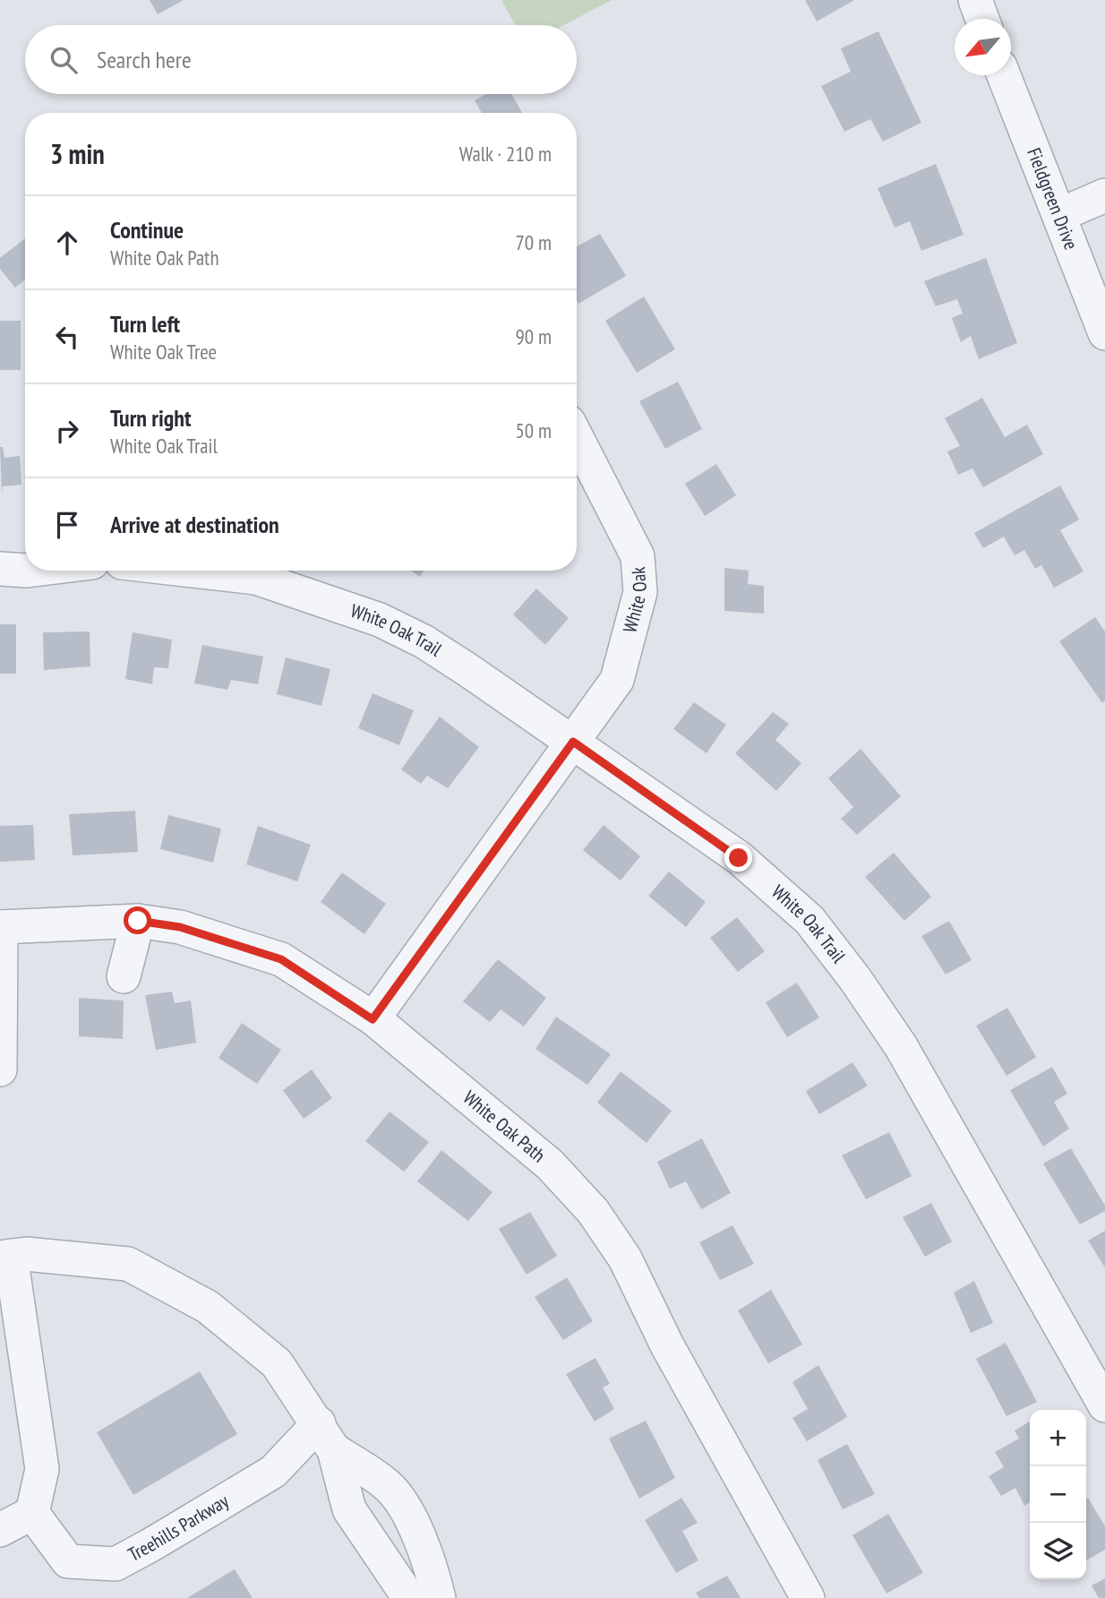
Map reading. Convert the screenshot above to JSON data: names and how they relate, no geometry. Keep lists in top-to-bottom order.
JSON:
{
  "streets": {
    "street": [
      "Fieldgreen Drive",
      "White Oak",
      "White Oak Trail",
      "White Oak Path",
      "Treehills Parkway"
    ]
  },
  "crossings": [
    ["White Oak", "White Oak Trail"],
    ["White Oak", "White Oak Path"]
  ],
  "north": "bottom left",
  "page": {
    "search": "Search here",
    "heading": ["3 min", "Walk · 210 m"],
    "list": [
      ["Continue", "White Oak Path", "70 m"],
      ["Turn left", "White Oak Tree", "90 m"],
      ["Turn right", "White Oak Trail", "50 m"],
      "Arrive at destination"
    ],
    "map_buttons": ["+", "−"]
  }
}
